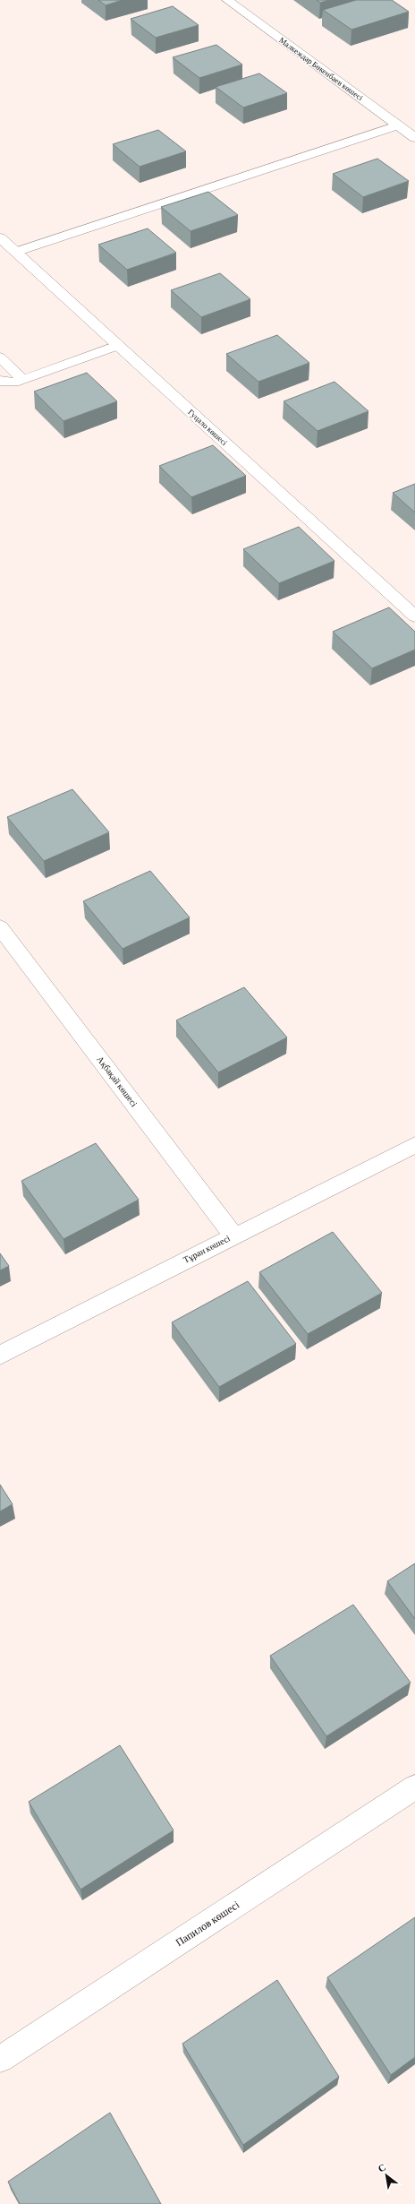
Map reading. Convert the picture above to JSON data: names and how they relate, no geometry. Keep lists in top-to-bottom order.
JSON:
{
  "streets": {
    "street": [
      "Малкеждар Бөкенбаев көшесі",
      "Гуцало көшесі",
      "Ақбақай көшесі",
      "Тұран көшесі",
      "Папилов көшесі"
    ]
  },
  "crossings": [
    ["Ақбақай көшесі", "Тұран көшесі"]
  ],
  "north": "top left"
}
